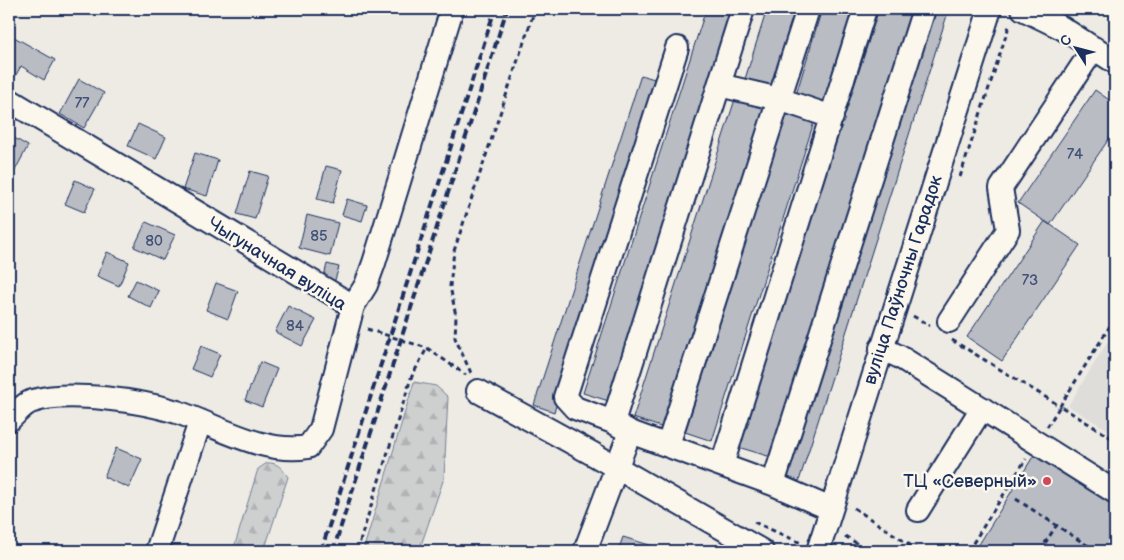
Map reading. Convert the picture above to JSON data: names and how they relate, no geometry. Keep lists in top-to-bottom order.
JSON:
{
  "streets": {
    "street": ["Чыгуначная вуліца", "вуліца Паўночны Гарадок"]
  },
  "places": ["ТЦ «Северный»"],
  "house_numbers": [
    "77",
    "74",
    "85",
    "80",
    "73",
    "84"
  ],
  "north": "top left"
}
